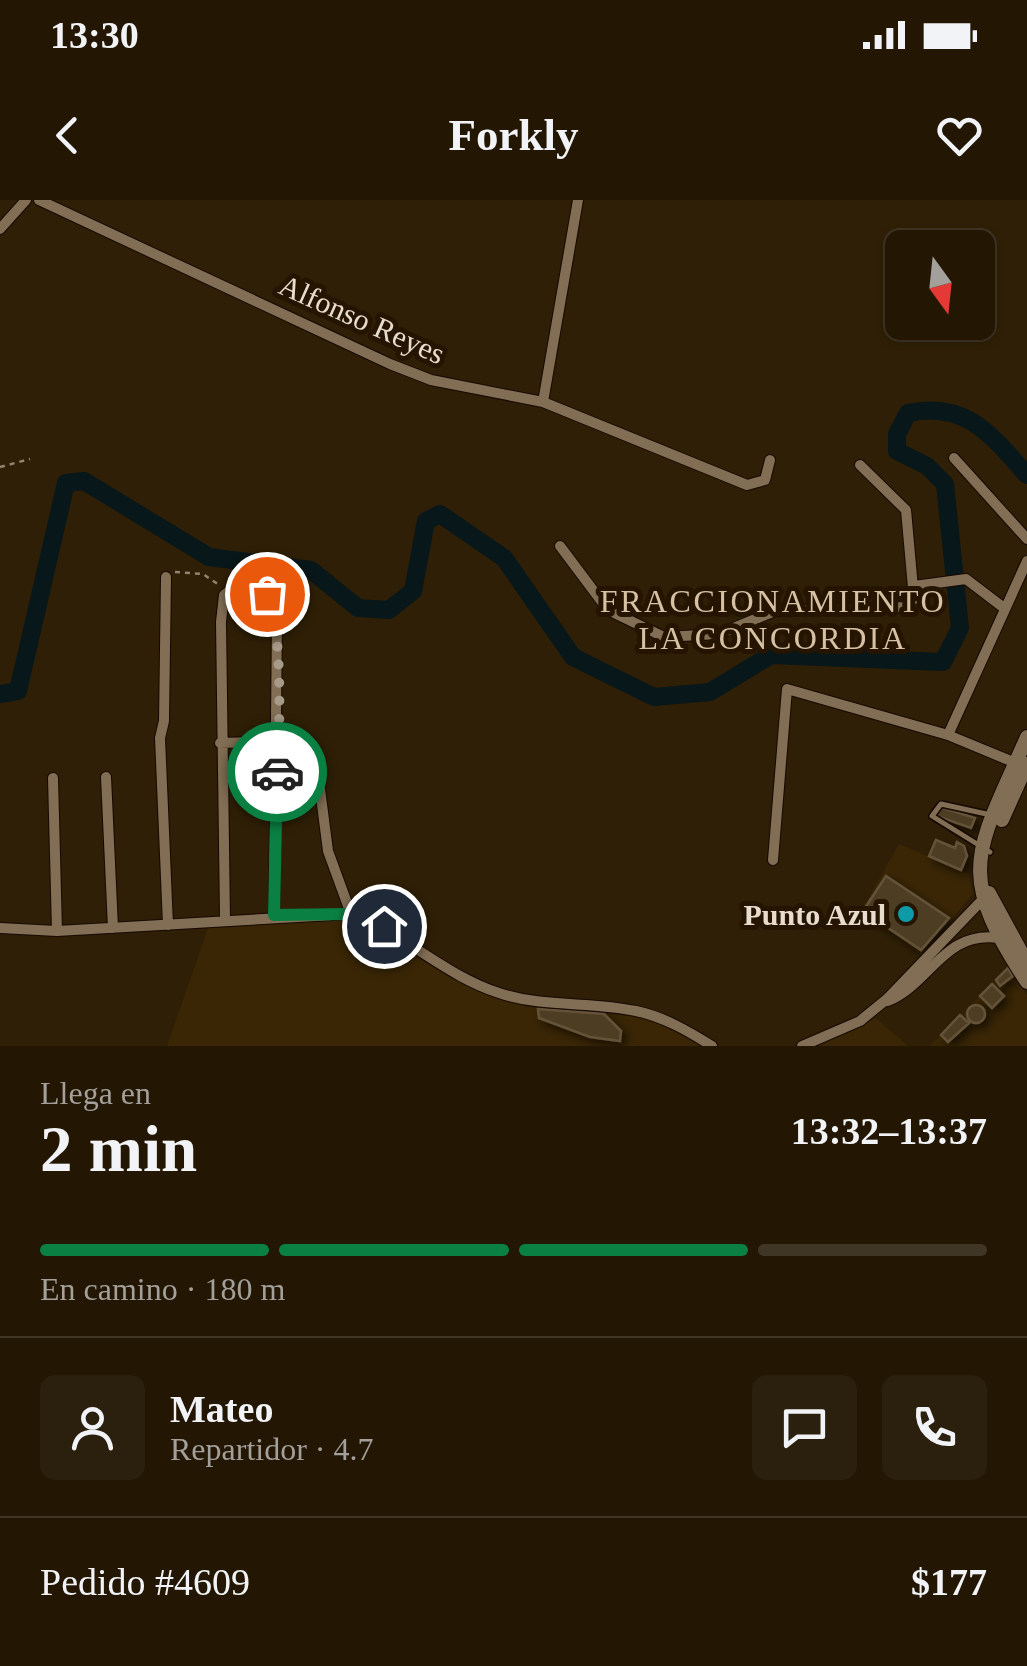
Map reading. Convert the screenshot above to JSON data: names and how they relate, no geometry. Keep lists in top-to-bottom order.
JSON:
{
  "streets": {
    "street": ["Alfonso Reyes"]
  },
  "districts": ["FRACCIONAMIENTO LA CONCORDIA"],
  "places": ["Punto Azul"],
  "north": "bottom",
  "page": {
    "status": "13:30",
    "header": "Forkly",
    "heading": ["2 min", "Llega en", "13:32–13:37"],
    "panel": [
      "Mateo",
      "Repartidor · 4.7",
      "Pedido #4609",
      "$177"
    ],
    "bar": "En camino · 180 m"
  }
}
